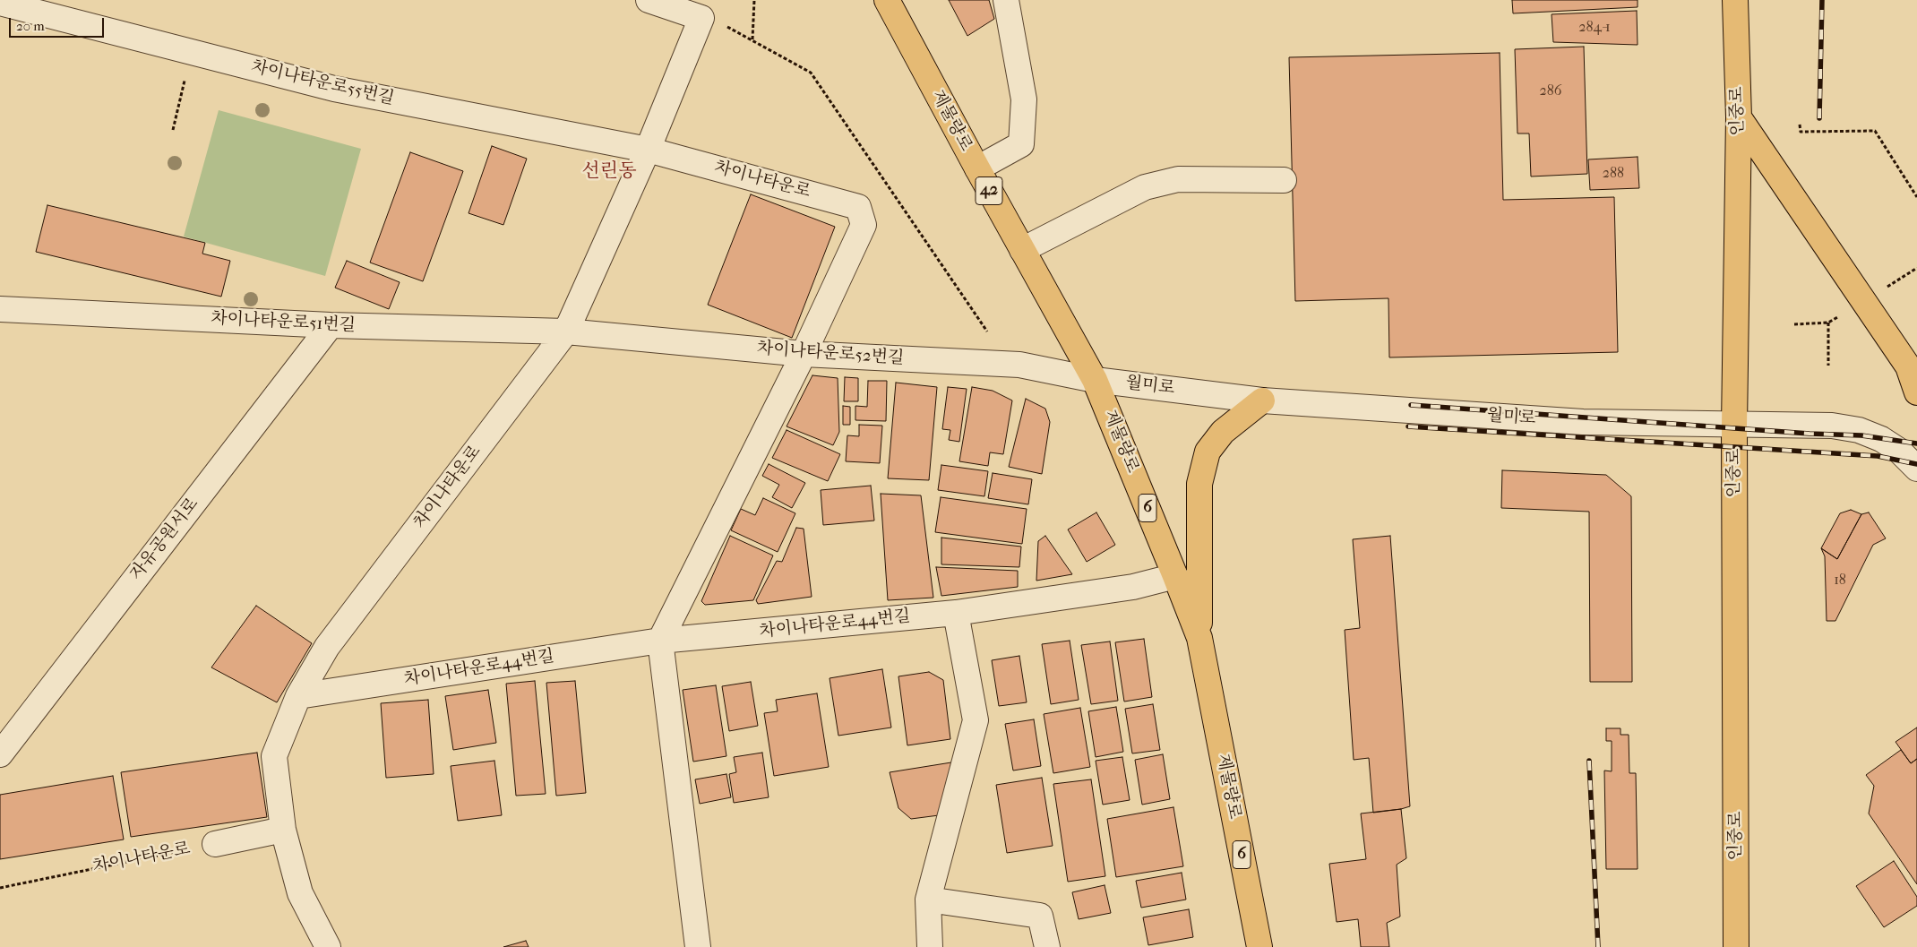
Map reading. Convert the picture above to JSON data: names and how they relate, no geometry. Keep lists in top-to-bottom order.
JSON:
{
  "streets": {
    "main road": [
      "인중로",
      "제물량로",
      "42",
      "6"
    ],
    "street": [
      "차이나타운로55번길",
      "차이나타운로",
      "차이나타운로51번길",
      "차이나타운로52번길",
      "월미로",
      "자유공원서로",
      "차이나타운로44번길"
    ]
  },
  "crossings": [
    ["차이나타운로55번길", "차이나타운로"],
    ["인중로", "월미로"],
    ["제물량로", "차이나타운로52번길"],
    ["제물량로", "월미로"],
    ["제물량로", "차이나타운로44번길"],
    ["차이나타운로", "차이나타운로51번길"],
    ["차이나타운로", "차이나타운로52번길"],
    ["차이나타운로", "차이나타운로44번길"],
    ["차이나타운로51번길", "차이나타운로52번길"],
    ["차이나타운로51번길", "자유공원서로"],
    ["차이나타운로52번길", "월미로"]
  ],
  "districts": ["선린동"],
  "house_numbers": [
    "284-1",
    "286",
    "288",
    "18"
  ],
  "scale_bar": "20 m"
}
